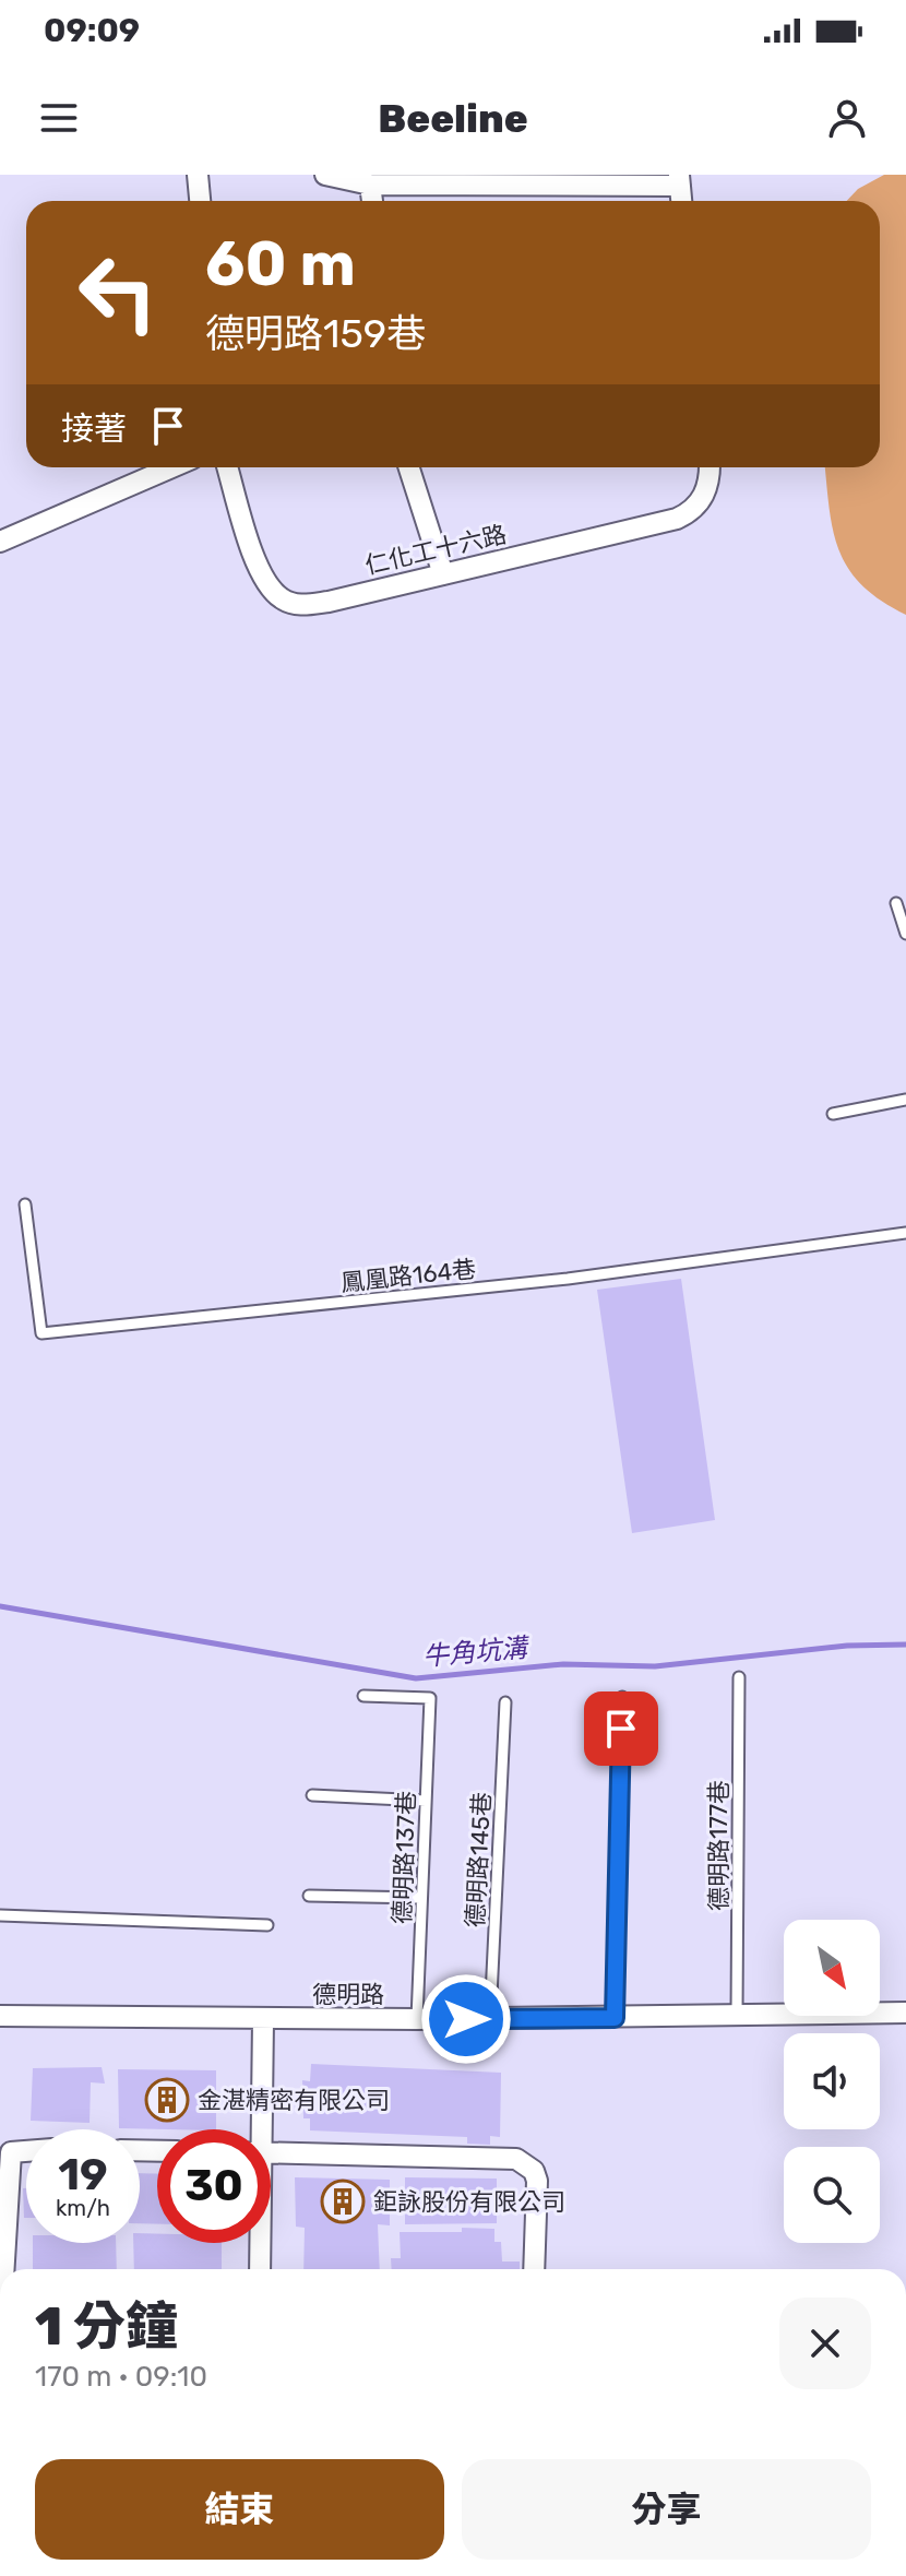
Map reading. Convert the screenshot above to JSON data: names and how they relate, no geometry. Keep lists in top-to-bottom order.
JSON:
{
  "streets": {
    "street": ["仁化工十六路", "德明路"],
    "lane": [
      "鳳凰路164巷",
      "德明路177巷",
      "德明路137巷",
      "德明路145巷"
    ]
  },
  "crossings": [
    ["德明路177巷", "德明路"],
    ["德明路137巷", "德明路"],
    ["德明路145巷", "德明路"]
  ],
  "water": ["牛角坑溝"],
  "places": {
    "building": ["金湛精密有限公司", "鉅詠股份有限公司"]
  },
  "north": "bottom right",
  "page": {
    "status": "09:09",
    "header": "Beeline",
    "turn": ["60 m", "德明路159巷"],
    "then": "接著",
    "speed": "19 km/h",
    "limit": "30",
    "heading": ["1 分鐘", "170 m · 09:10"],
    "buttons": ["結束", "分享"]
  }
}
